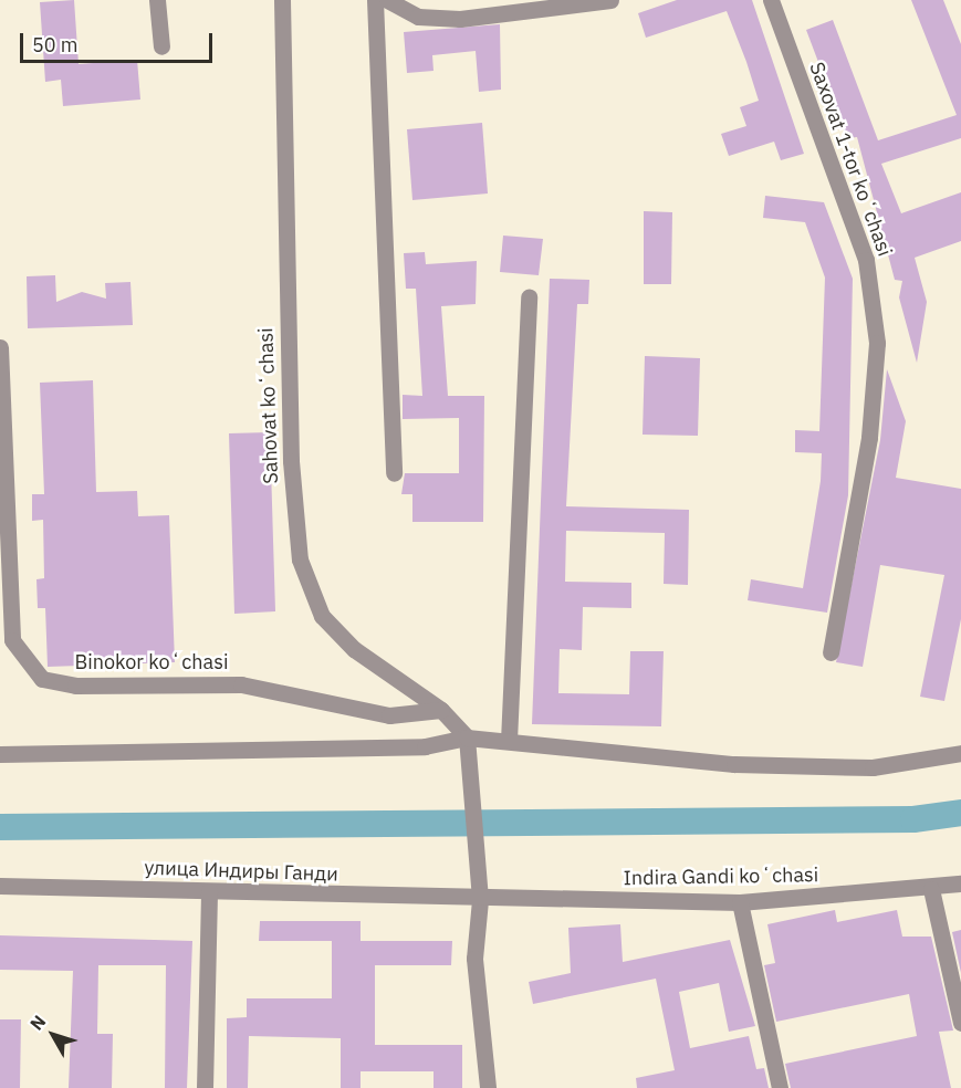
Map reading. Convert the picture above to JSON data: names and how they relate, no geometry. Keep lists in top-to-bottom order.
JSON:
{
  "streets": {
    "street": [
      "Saxovat 1-tor koʻchasi",
      "Sahovat koʻchasi",
      "Binokor koʻchasi",
      "улица Индиры Ганди",
      "Indira Gandi koʻchasi"
    ]
  },
  "crossings": [
    ["Sahovat koʻchasi", "Binokor koʻchasi"],
    ["улица Индиры Ганди", "Indira Gandi koʻchasi"]
  ],
  "scale_bar": "50 m",
  "north": "top left"
}
